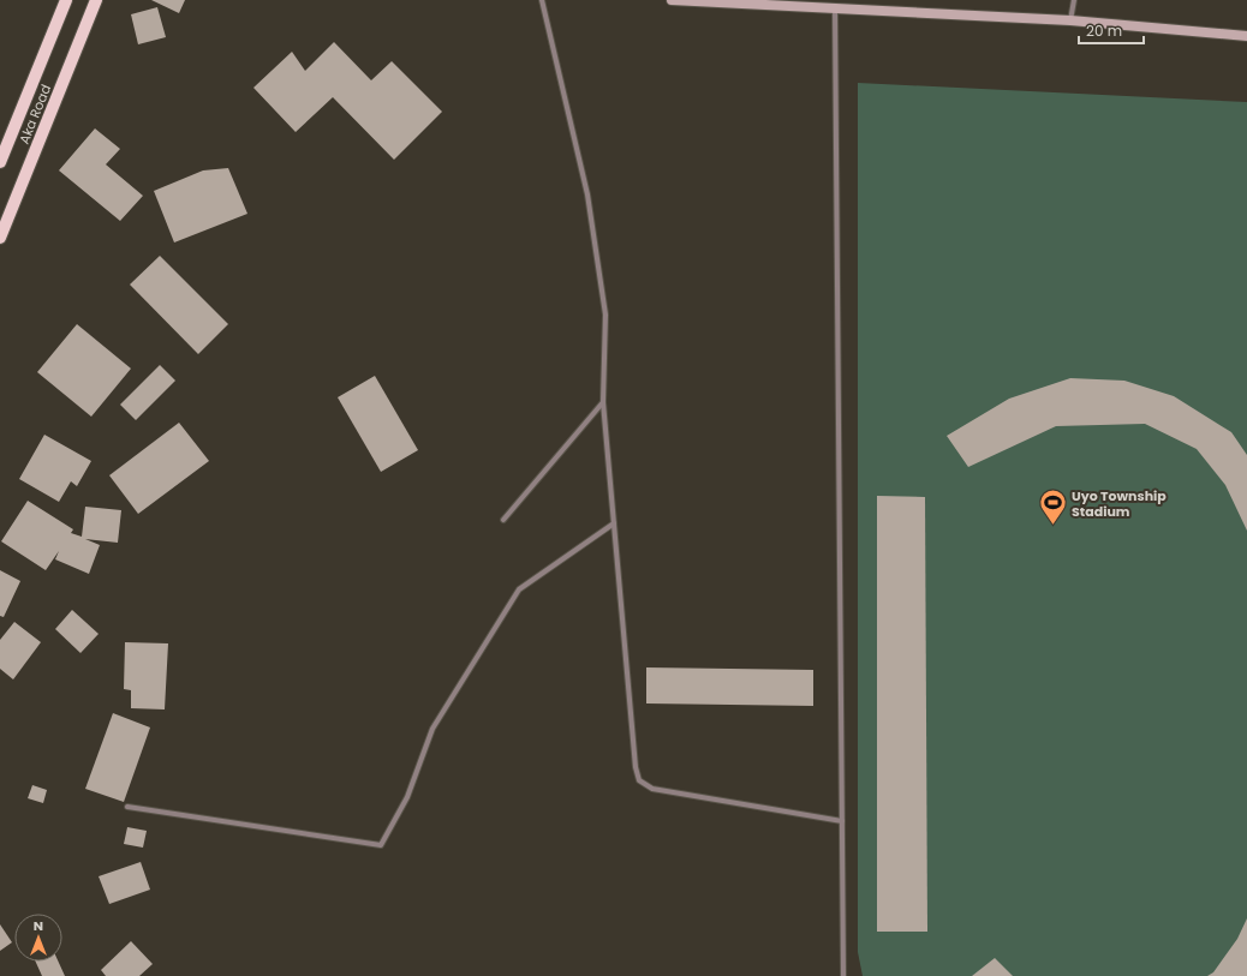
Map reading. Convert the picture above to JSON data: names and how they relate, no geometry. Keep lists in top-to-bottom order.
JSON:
{
  "streets": {
    "main road": ["Aka Road"]
  },
  "places": {
    "sports": ["Uyo Township Stadium"]
  },
  "scale_bar": "20 m",
  "north": "top"
}
